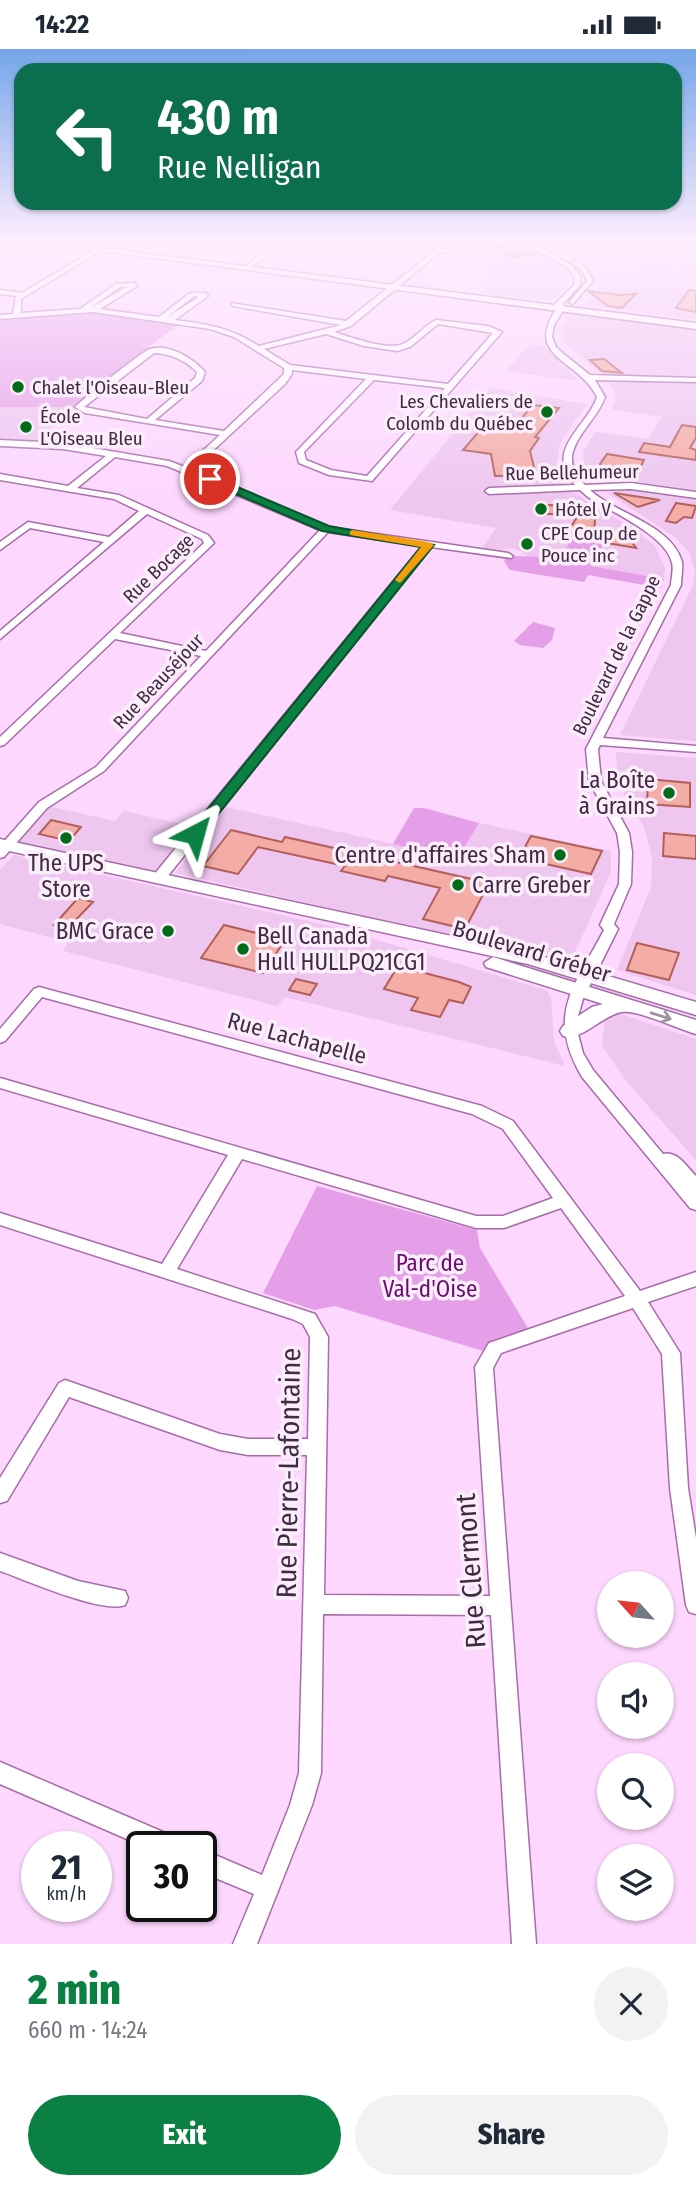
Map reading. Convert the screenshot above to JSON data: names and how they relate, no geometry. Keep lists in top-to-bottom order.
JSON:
{
  "streets": {
    "main road": ["Boulevard Gréber"],
    "street": [
      "Rue Bellehumeur",
      "Rue Bocage",
      "Boulevard de la Gappe",
      "Rue Beauséjour",
      "Rue Lachapelle",
      "Rue Pierre-Lafontaine",
      "Rue Clermont"
    ]
  },
  "crossings": [
    ["Rue Bellehumeur", "Boulevard de la Gappe"],
    ["Boulevard de la Gappe", "Boulevard Gréber"],
    ["Rue Beauséjour", "Boulevard Gréber"],
    ["Rue Lachapelle", "Rue Clermont"]
  ],
  "parks": ["Parc de Val-d'Oise"],
  "places": [
    "Chalet l'Oiseau-Bleu",
    "Les Chevaliers de Colomb du Québec",
    "École L'Oiseau Bleu",
    "Hôtel V",
    "CPE Coup de Pouce inc",
    "La Boîte à Grains",
    "The UPS Store",
    "Centre d'affaires Sham",
    "Carre Greber",
    "BMC Grace",
    "Bell Canada Hull HULLPQ21CG1"
  ],
  "north": "top left",
  "page": {
    "status": "14:22",
    "turn": ["430 m", "Rue Nelligan"],
    "speed": "21 km/h",
    "limit": "30",
    "heading": ["2 min", "660 m · 14:24"],
    "buttons": ["Exit", "Share"]
  }
}
